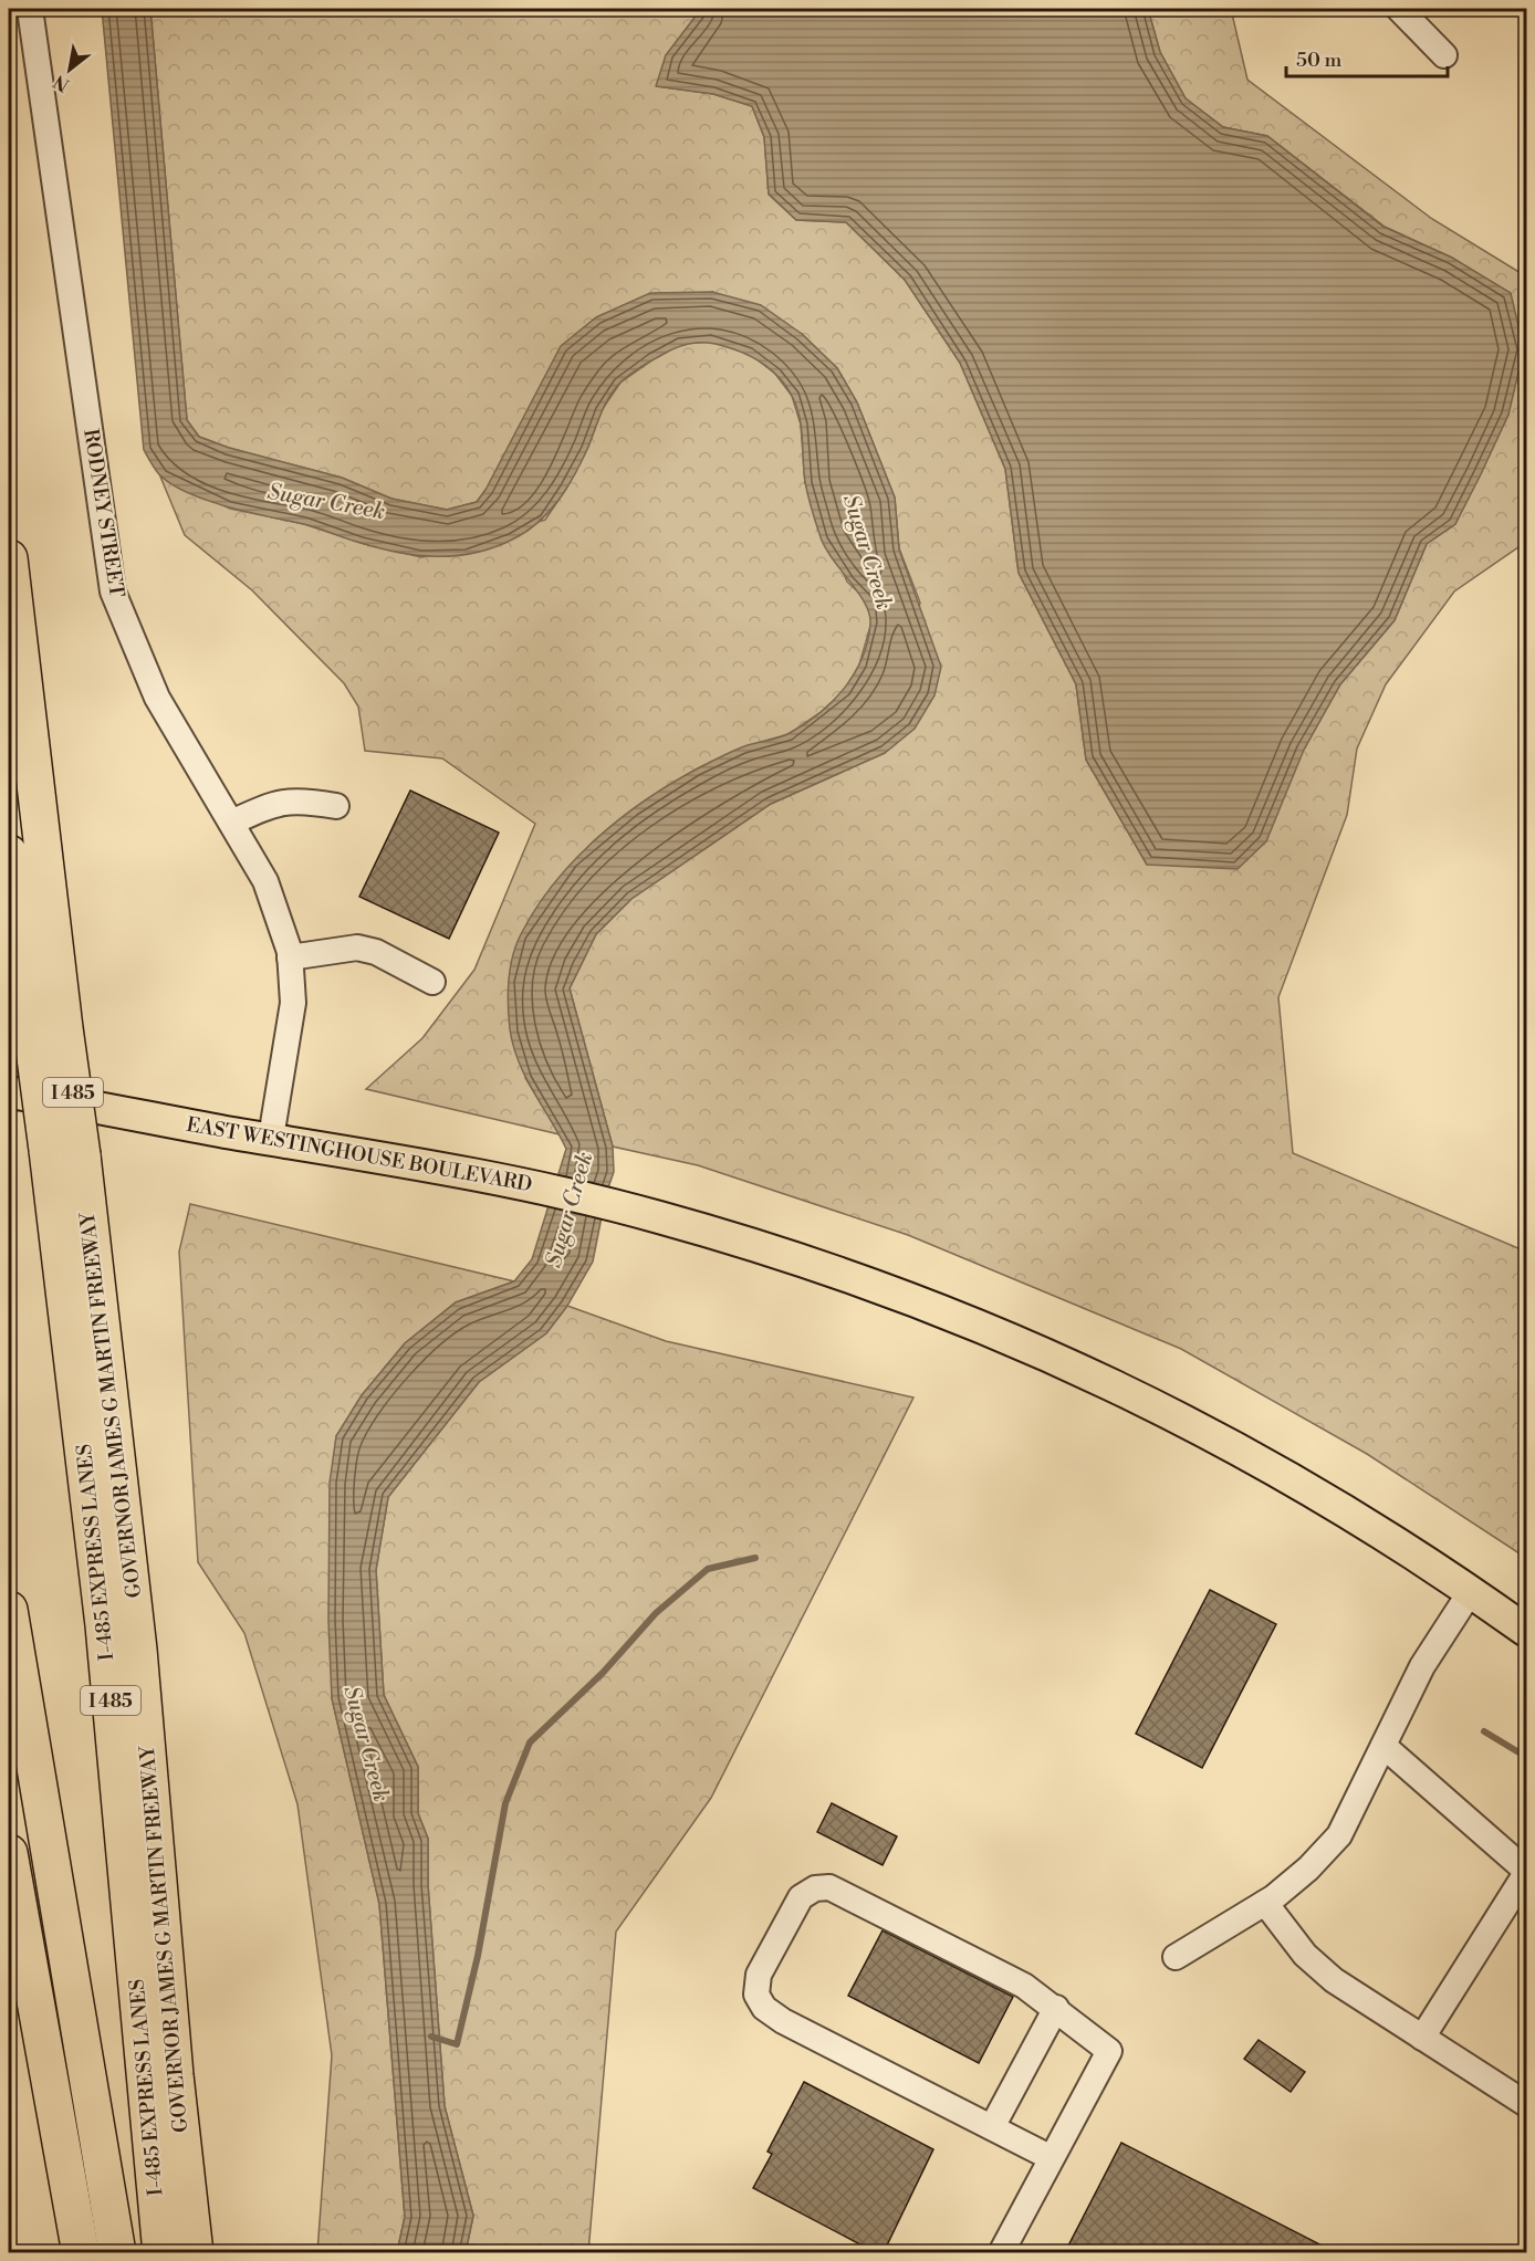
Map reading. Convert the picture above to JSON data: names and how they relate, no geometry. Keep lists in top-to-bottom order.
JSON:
{
  "streets": {
    "highway": ["I 485", "GOVERNOR JAMES G MARTIN FREEWAY", "I-485 EXPRESS LANES"],
    "main road": ["EAST WESTINGHOUSE BOULEVARD"],
    "street": ["RODNEY STREET"]
  },
  "crossings": [
    ["RODNEY STREET", "EAST WESTINGHOUSE BOULEVARD"],
    ["I 485", "GOVERNOR JAMES G MARTIN FREEWAY"],
    ["GOVERNOR JAMES G MARTIN FREEWAY", "I-485 EXPRESS LANES"]
  ],
  "water": ["Sugar Creek"],
  "scale_bar": "50 m",
  "north": "bottom left"
}
